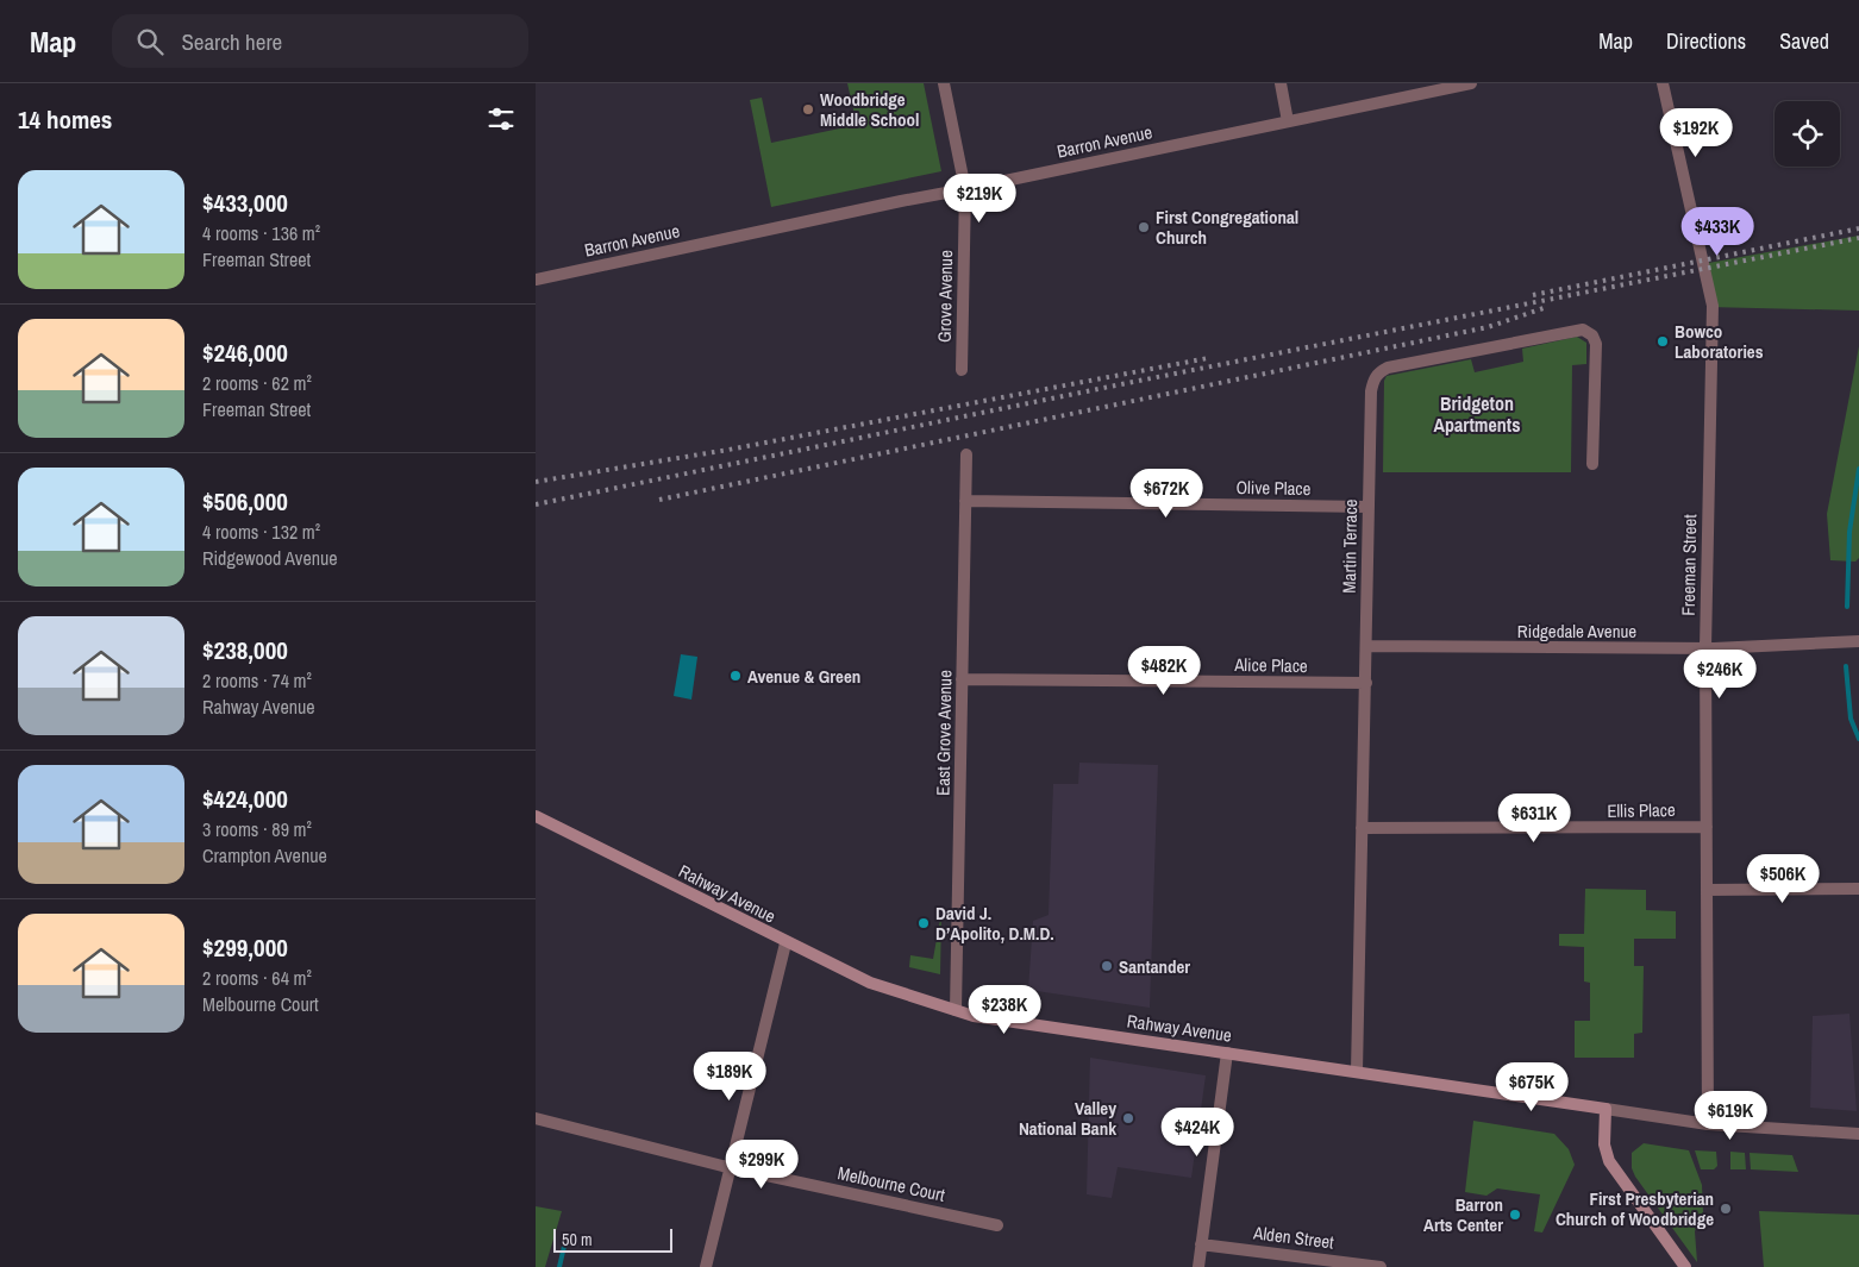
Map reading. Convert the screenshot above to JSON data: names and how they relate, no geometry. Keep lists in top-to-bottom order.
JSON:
{
  "streets": {
    "main road": ["Rahway Avenue"],
    "street": [
      "Barron Avenue",
      "Grove Avenue",
      "Olive Place",
      "Martin Terrace",
      "Freeman Street",
      "Ridgedale Avenue",
      "Alice Place",
      "East Grove Avenue",
      "Ellis Place",
      "Melbourne Court",
      "Alden Street"
    ]
  },
  "crossings": [
    ["Barron Avenue", "Grove Avenue"],
    ["Olive Place", "Martin Terrace"],
    ["Olive Place", "East Grove Avenue"],
    ["Martin Terrace", "Ridgedale Avenue"],
    ["Martin Terrace", "Alice Place"],
    ["Martin Terrace", "Ellis Place"],
    ["Martin Terrace", "Rahway Avenue"],
    ["Freeman Street", "Ridgedale Avenue"],
    ["Freeman Street", "Ellis Place"],
    ["Freeman Street", "Rahway Avenue"],
    ["Alice Place", "East Grove Avenue"],
    ["East Grove Avenue", "Rahway Avenue"]
  ],
  "districts": ["Bridgeton Apartments"],
  "places": [
    "Woodbridge Middle School",
    "First Congregational Church",
    "Bowco Laboratories",
    "Avenue & Green",
    "David J. D’Apolito, D.M.D.",
    "Santander",
    "Valley National Bank",
    "First Presbyterian Church of Woodbridge",
    "Barron Arts Center"
  ],
  "scale_bar": "50 m",
  "page": {
    "header": "Map",
    "search": "Search here",
    "nav": ["Map", "Directions", "Saved"],
    "heading": "14 homes",
    "price": [
      "$192K",
      "$219K",
      "$433K",
      "$672K",
      "$482K",
      "$246K",
      "$631K",
      "$506K",
      "$238K",
      "$189K",
      "$675K",
      "$619K",
      "$424K",
      "$299K"
    ],
    "list": [
      {
        "name": "$433,000",
        "note": "4 rooms · 136 m² · Freeman Street"
      },
      {
        "name": "$246,000",
        "note": "2 rooms · 62 m² · Freeman Street"
      },
      {
        "name": "$506,000",
        "note": "4 rooms · 132 m² · Ridgewood Avenue"
      },
      {
        "name": "$238,000",
        "note": "2 rooms · 74 m² · Rahway Avenue"
      },
      {
        "name": "$424,000",
        "note": "3 rooms · 89 m² · Crampton Avenue"
      },
      {
        "name": "$299,000",
        "note": "2 rooms · 64 m² · Melbourne Court"
      }
    ],
    "scale": "50 m"
  }
}
